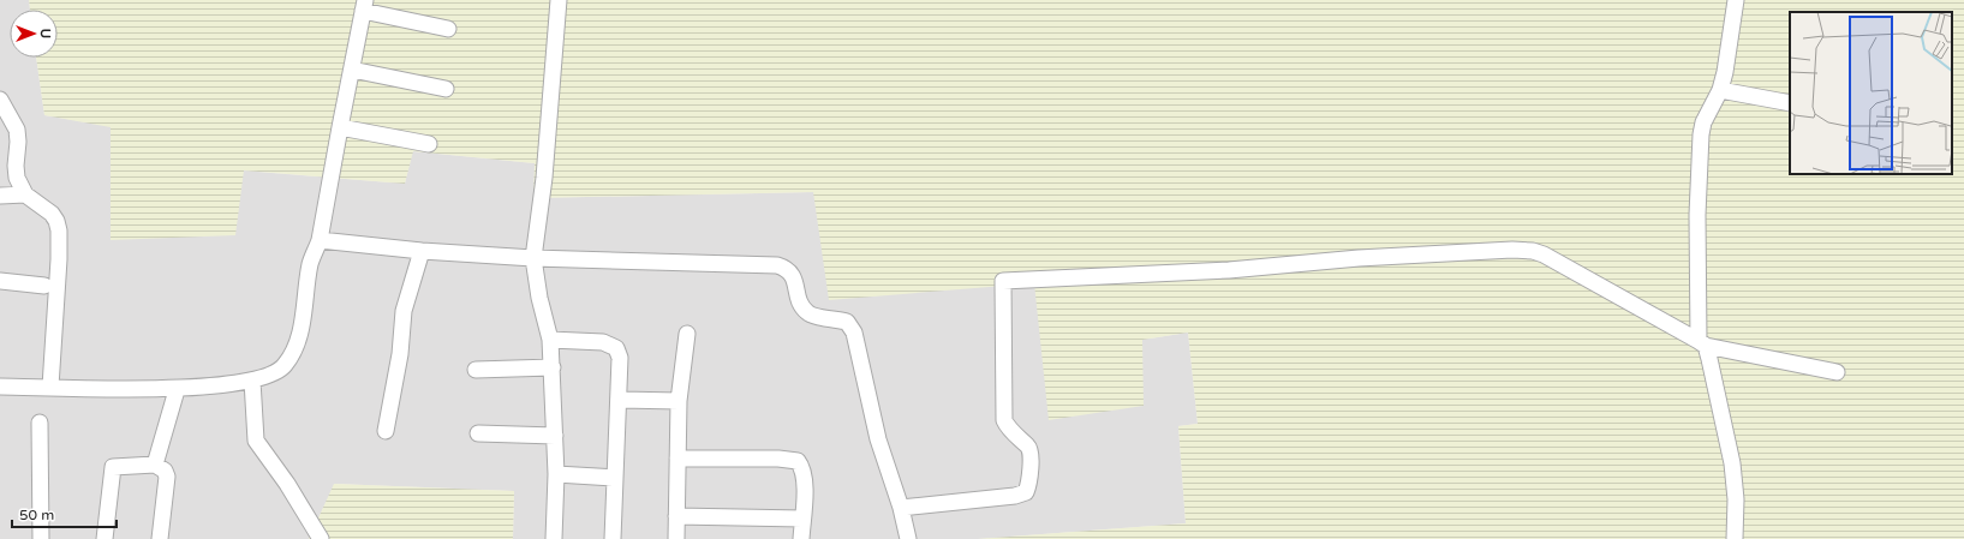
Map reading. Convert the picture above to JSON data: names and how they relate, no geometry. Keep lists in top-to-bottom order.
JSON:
{
  "scale_bar": "50 m",
  "north": "right"
}
